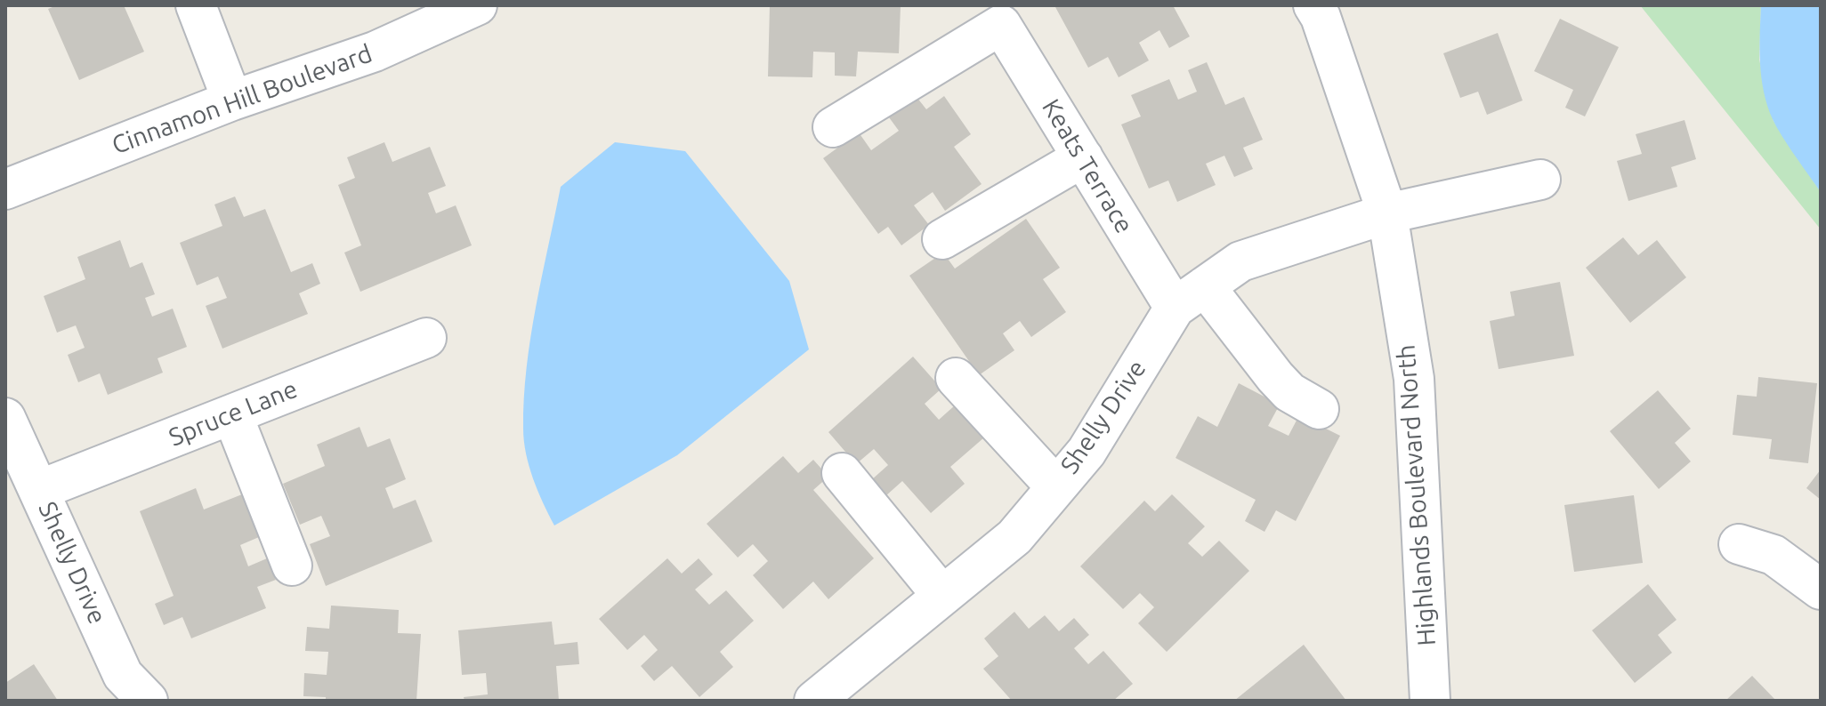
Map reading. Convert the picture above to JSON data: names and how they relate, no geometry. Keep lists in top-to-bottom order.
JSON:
{
  "streets": {
    "street": [
      "Cinnamon Hill Boulevard",
      "Keats Terrace",
      "Spruce Lane",
      "Shelly Drive",
      "Highlands Boulevard North"
    ]
  },
  "crossings": [
    ["Keats Terrace", "Shelly Drive"],
    ["Spruce Lane", "Shelly Drive"],
    ["Shelly Drive", "Highlands Boulevard North"]
  ]
}
